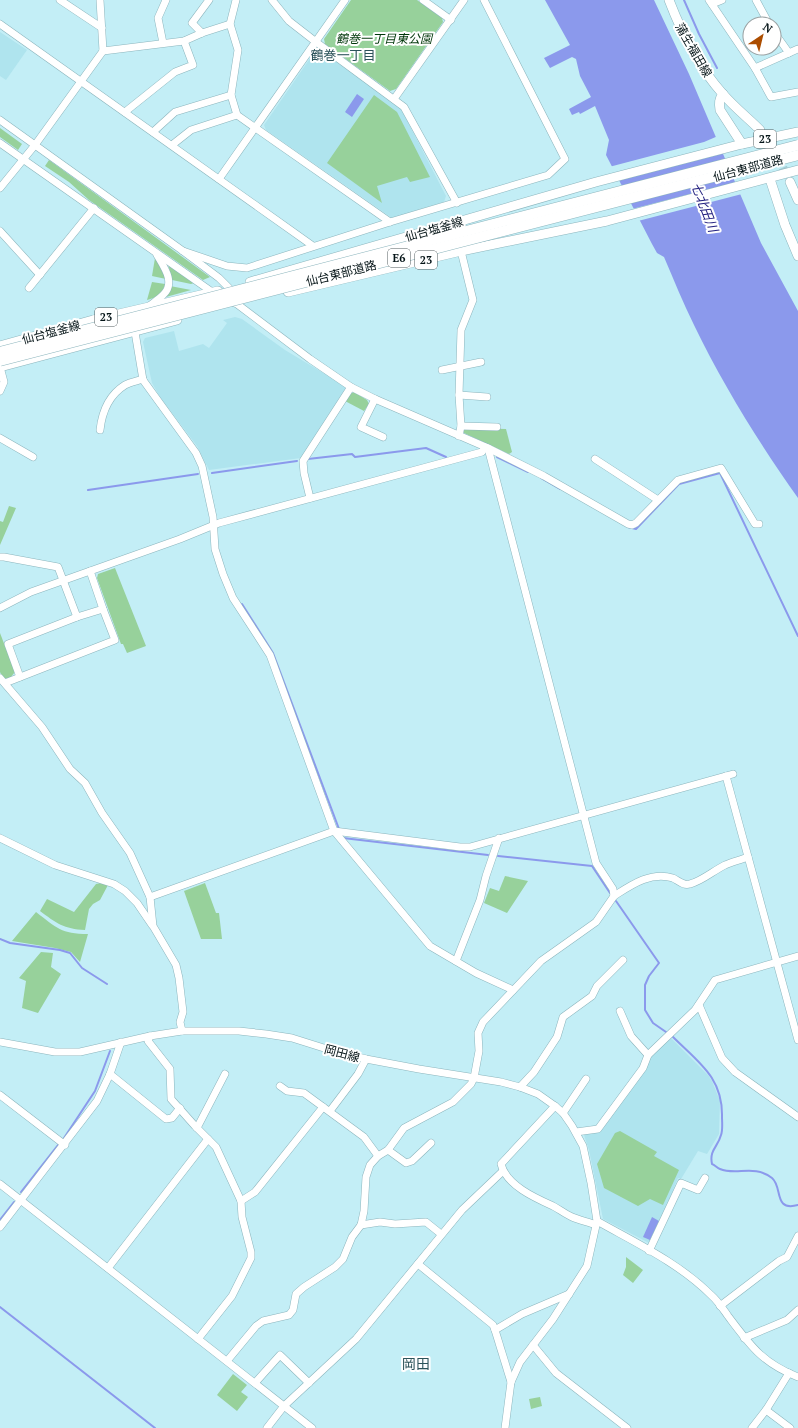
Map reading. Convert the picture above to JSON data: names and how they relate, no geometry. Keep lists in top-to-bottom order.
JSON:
{
  "streets": {
    "highway": ["仙台東部道路", "E6"],
    "main road": ["蒲生福田線", "23", "仙台塩釜線"],
    "street": ["岡田線"]
  },
  "districts": ["鶴巻一丁目", "岡田"],
  "water": ["七北田川"],
  "parks": ["鶴巻一丁目東公園"],
  "north": "top right"
}
